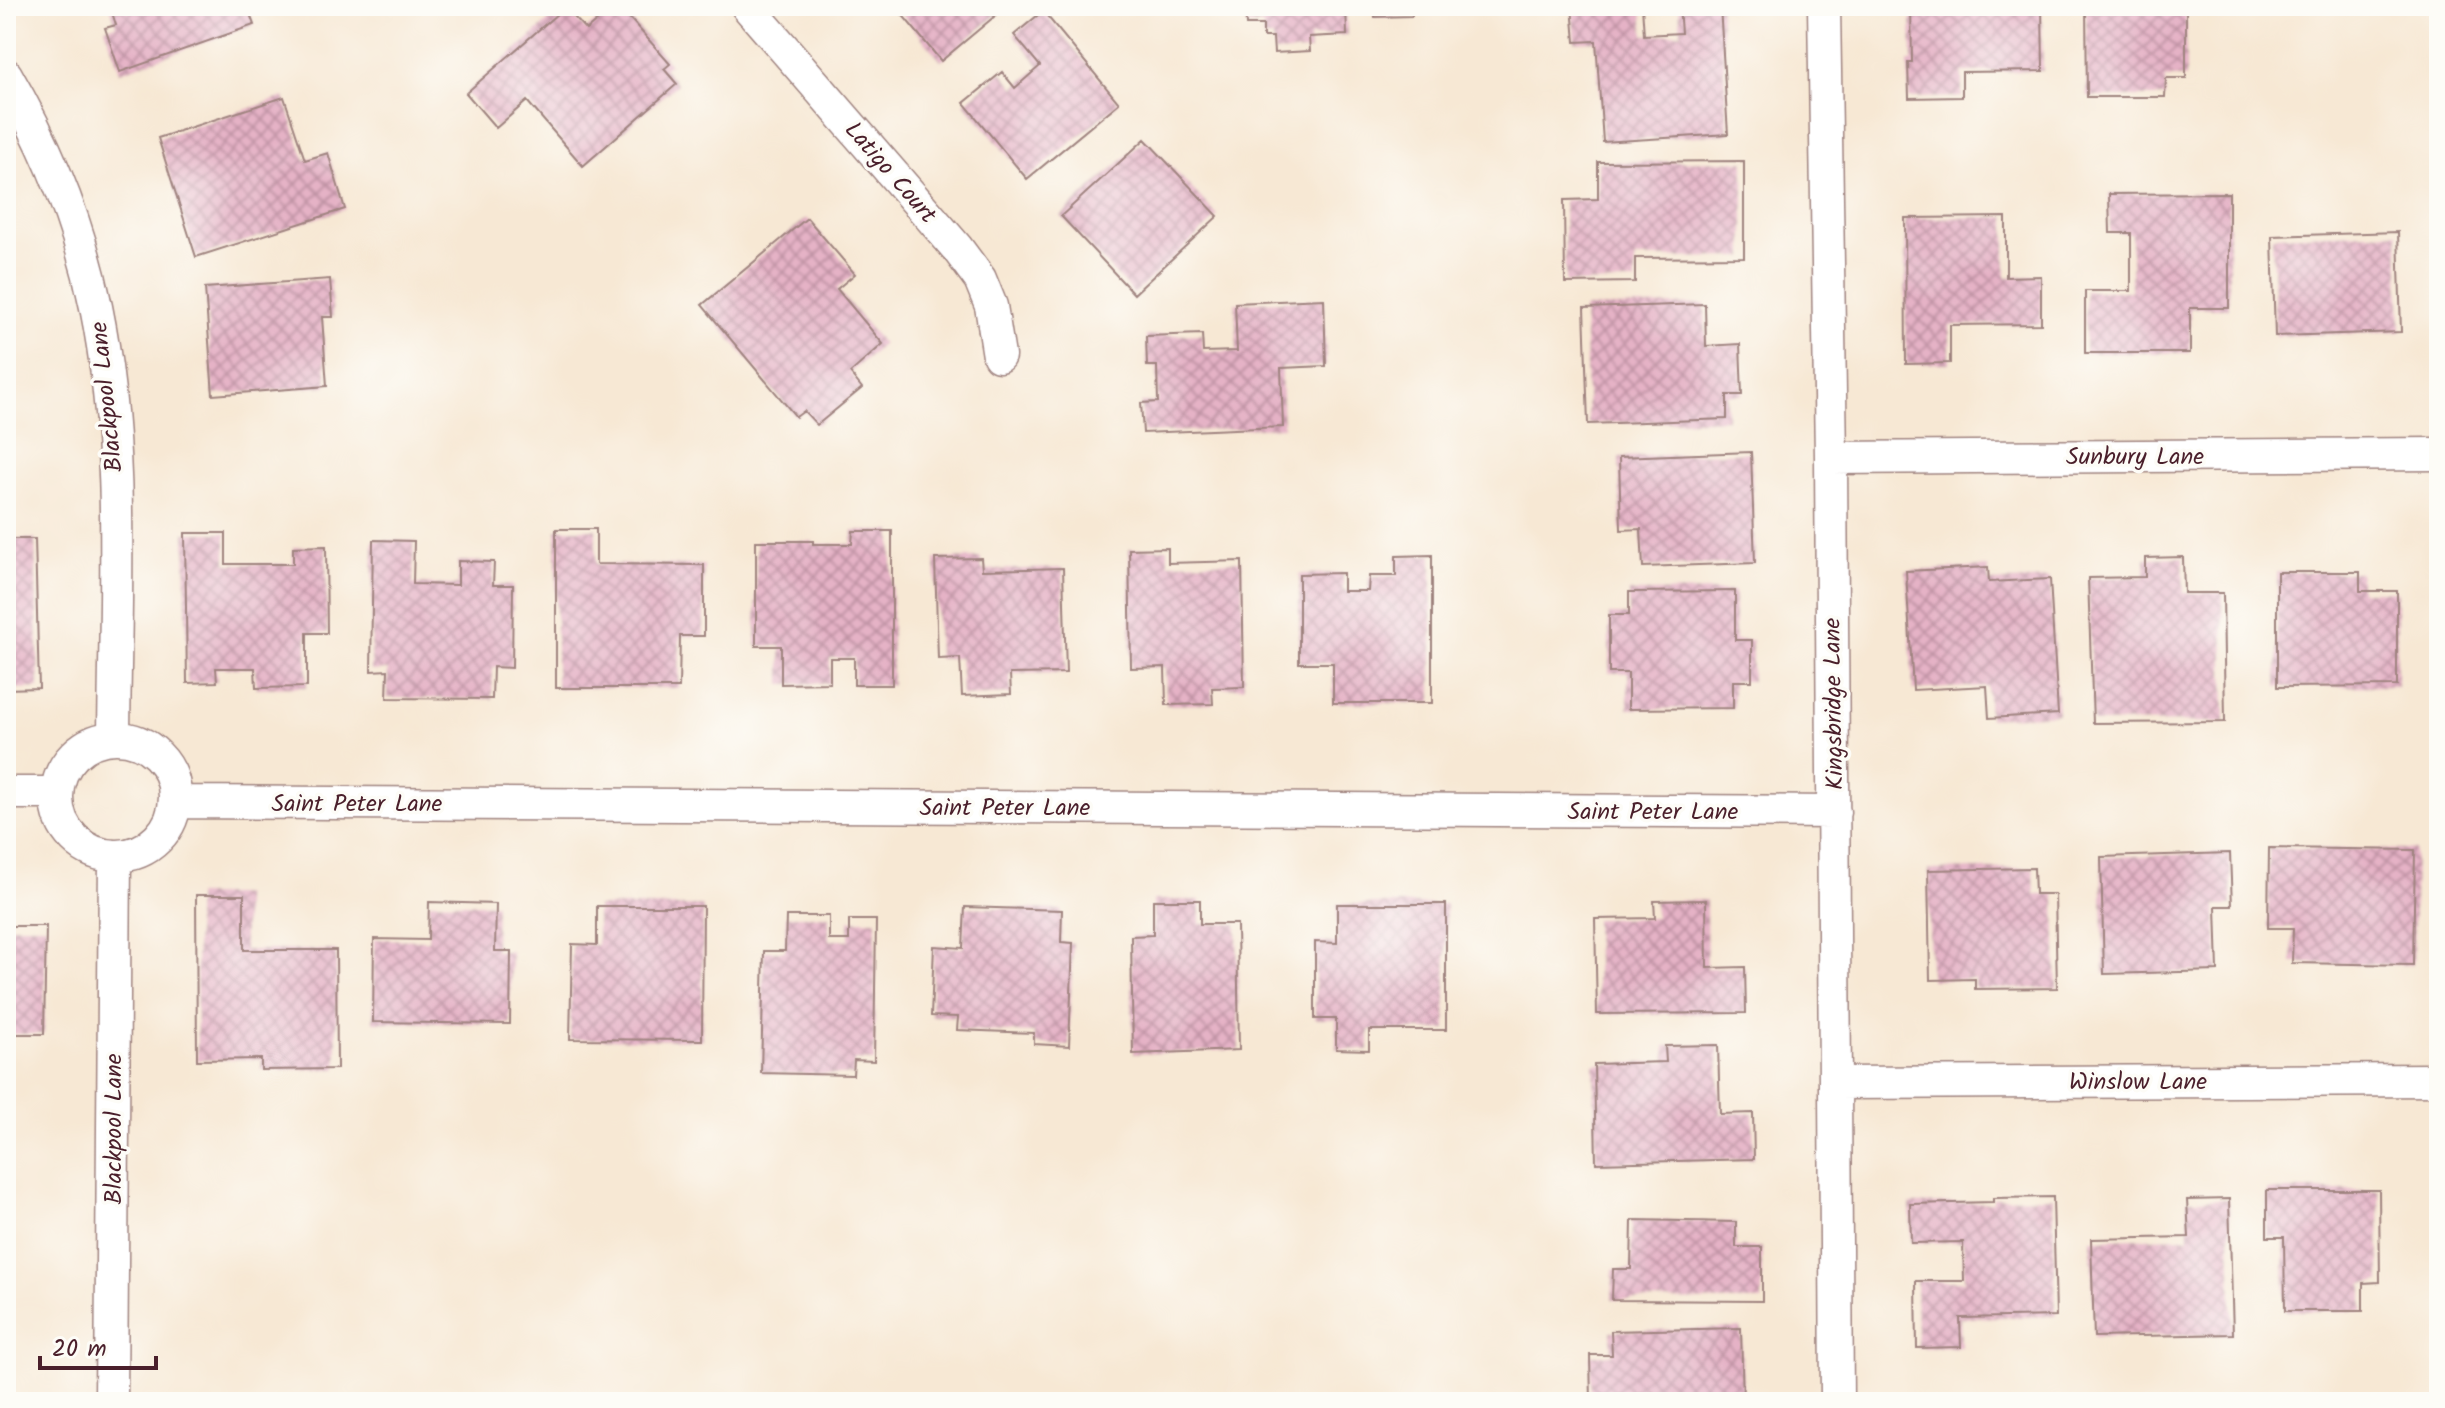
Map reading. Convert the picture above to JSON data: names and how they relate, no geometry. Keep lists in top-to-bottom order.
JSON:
{
  "streets": {
    "street": [
      "Latigo Court",
      "Blackpool Lane",
      "Sunbury Lane",
      "Kingsbridge Lane",
      "Saint Peter Lane",
      "Winslow Lane"
    ]
  },
  "crossings": [
    ["Blackpool Lane", "Saint Peter Lane"],
    ["Sunbury Lane", "Kingsbridge Lane"],
    ["Kingsbridge Lane", "Saint Peter Lane"],
    ["Kingsbridge Lane", "Winslow Lane"]
  ],
  "scale_bar": "20 m"
}
